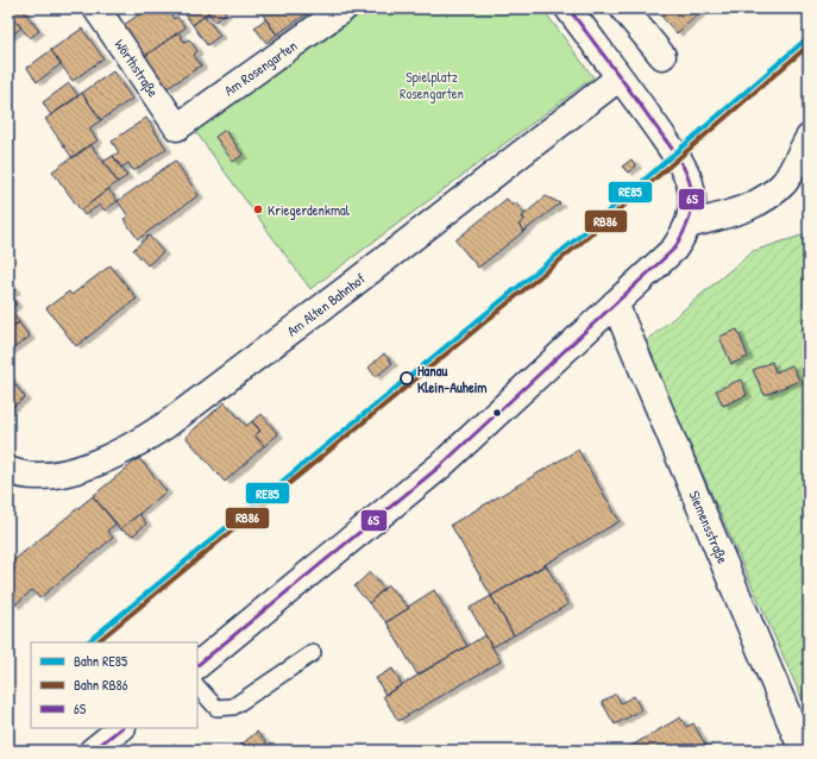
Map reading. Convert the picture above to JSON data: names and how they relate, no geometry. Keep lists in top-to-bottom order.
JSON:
{
  "streets": {
    "street": [
      "Wörthstraße",
      "Am Rosengarten",
      "Am Alten Bahnhof",
      "Siemensstraße"
    ]
  },
  "crossings": [
    ["Wörthstraße", "Am Rosengarten"]
  ],
  "parks": ["Spielplatz Rosengarten"],
  "places": ["Kriegerdenkmal", "Hanau Klein-Auheim"],
  "lines": ["transit line 6S", "rail line RE85", "rail line RB86"],
  "legend": ["Bahn RE85", "Bahn RB86", "6S"]
}
